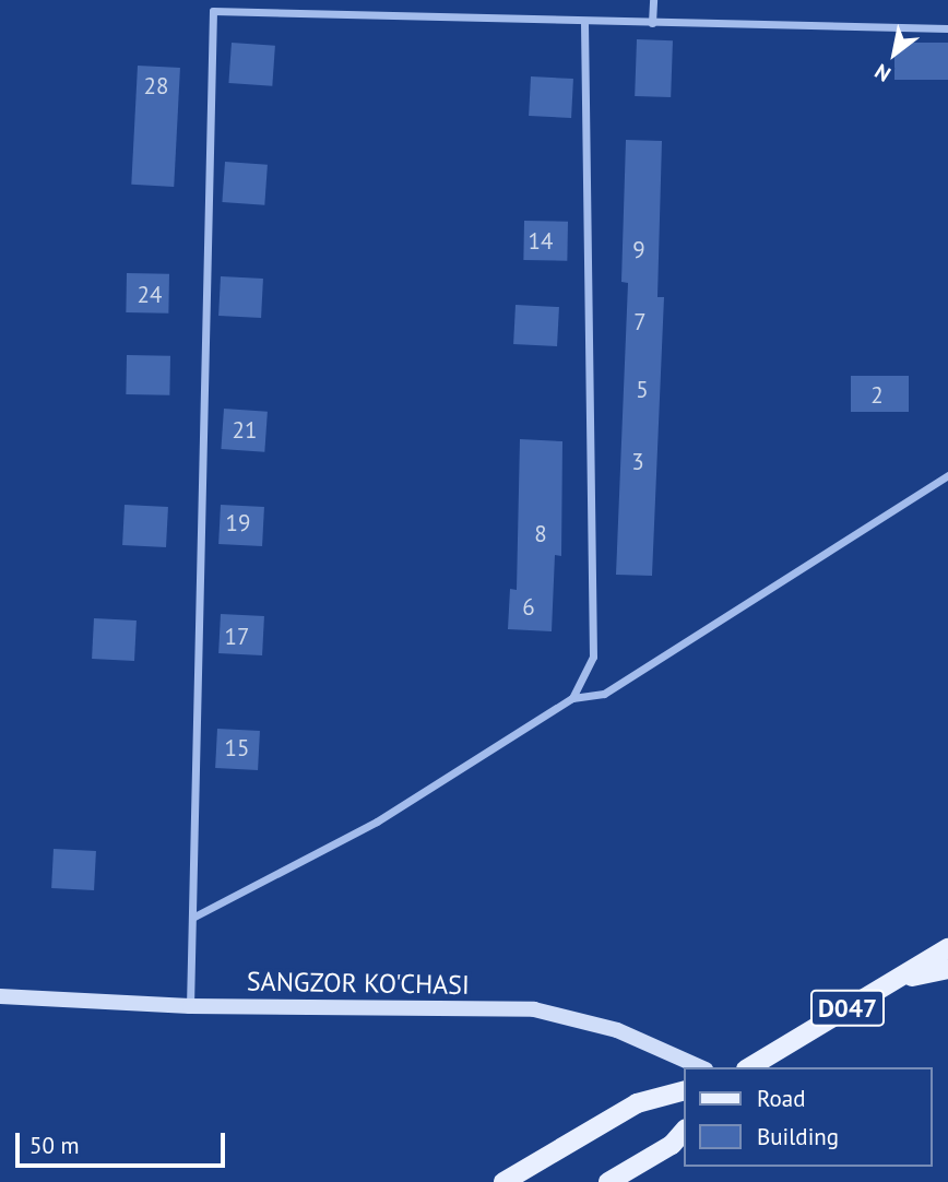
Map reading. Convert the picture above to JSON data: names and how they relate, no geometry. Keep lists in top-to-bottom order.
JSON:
{
  "streets": {
    "main road": ["D047"],
    "street": ["SANGZOR KO'CHASI"]
  },
  "house_numbers": [
    "28",
    "14",
    "9",
    "24",
    "7",
    "5",
    "2",
    "21",
    "3",
    "19",
    "8",
    "6",
    "17",
    "15"
  ],
  "legend": ["Road", "Building"],
  "scale_bar": "50 m",
  "north": "bottom left"
}
